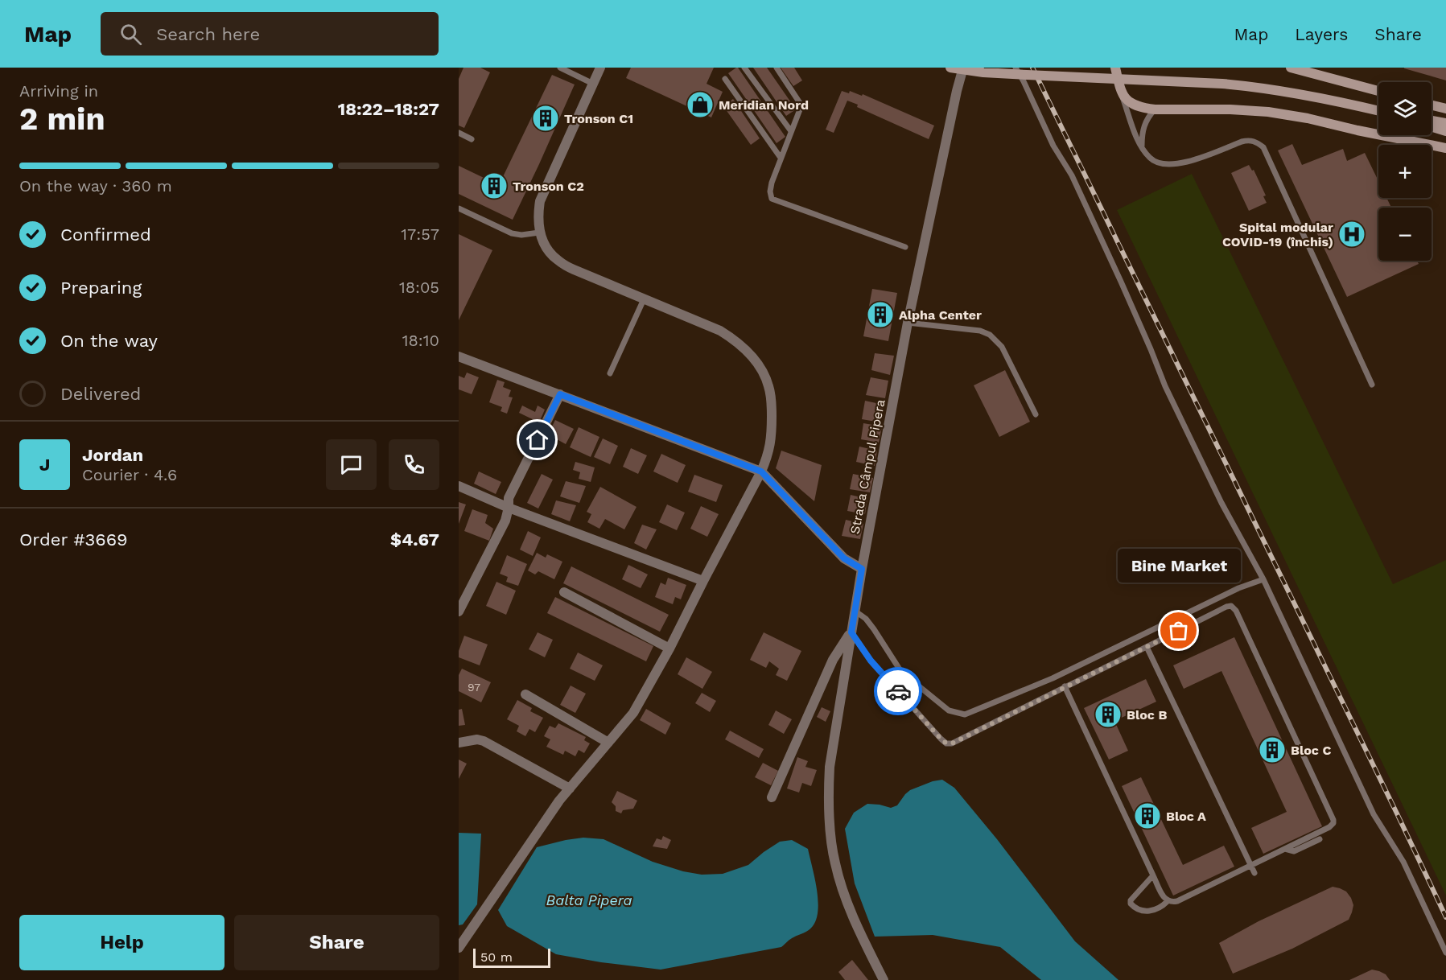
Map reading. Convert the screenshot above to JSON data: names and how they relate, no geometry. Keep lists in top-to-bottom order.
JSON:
{
  "streets": {
    "street": ["Strada Câmpul Pipera"]
  },
  "water": ["Balta Pipera"],
  "places": {
    "shop": ["Meridian Nord"],
    "building": [
      "Tronson C1",
      "Tronson C2",
      "Alpha Center",
      "Bloc B",
      "Bloc C",
      "Bloc A"
    ],
    "hospital": ["Spital modular COVID-19 (închis)"],
    "other": ["Bine Market"]
  },
  "house_numbers": ["97"],
  "scale_bar": "50 m",
  "page": {
    "header": "Map",
    "search": "Search here",
    "nav": ["Map", "Layers", "Share"],
    "heading": ["2 min", "Arriving in", "18:22–18:27"],
    "panel": [
      "Jordan",
      "Courier · 4.6",
      "Order #3669",
      "$4.67"
    ],
    "map_buttons": ["+", "−"],
    "bar": "On the way · 360 m",
    "list": [
      ["Confirmed", "17:57"],
      ["Preparing", "18:05"],
      ["On the way", "18:10"],
      "Delivered"
    ],
    "round": "J",
    "bubble": "Bine Market",
    "buttons": ["Help", "Share"],
    "scale": "50 m"
  }
}
